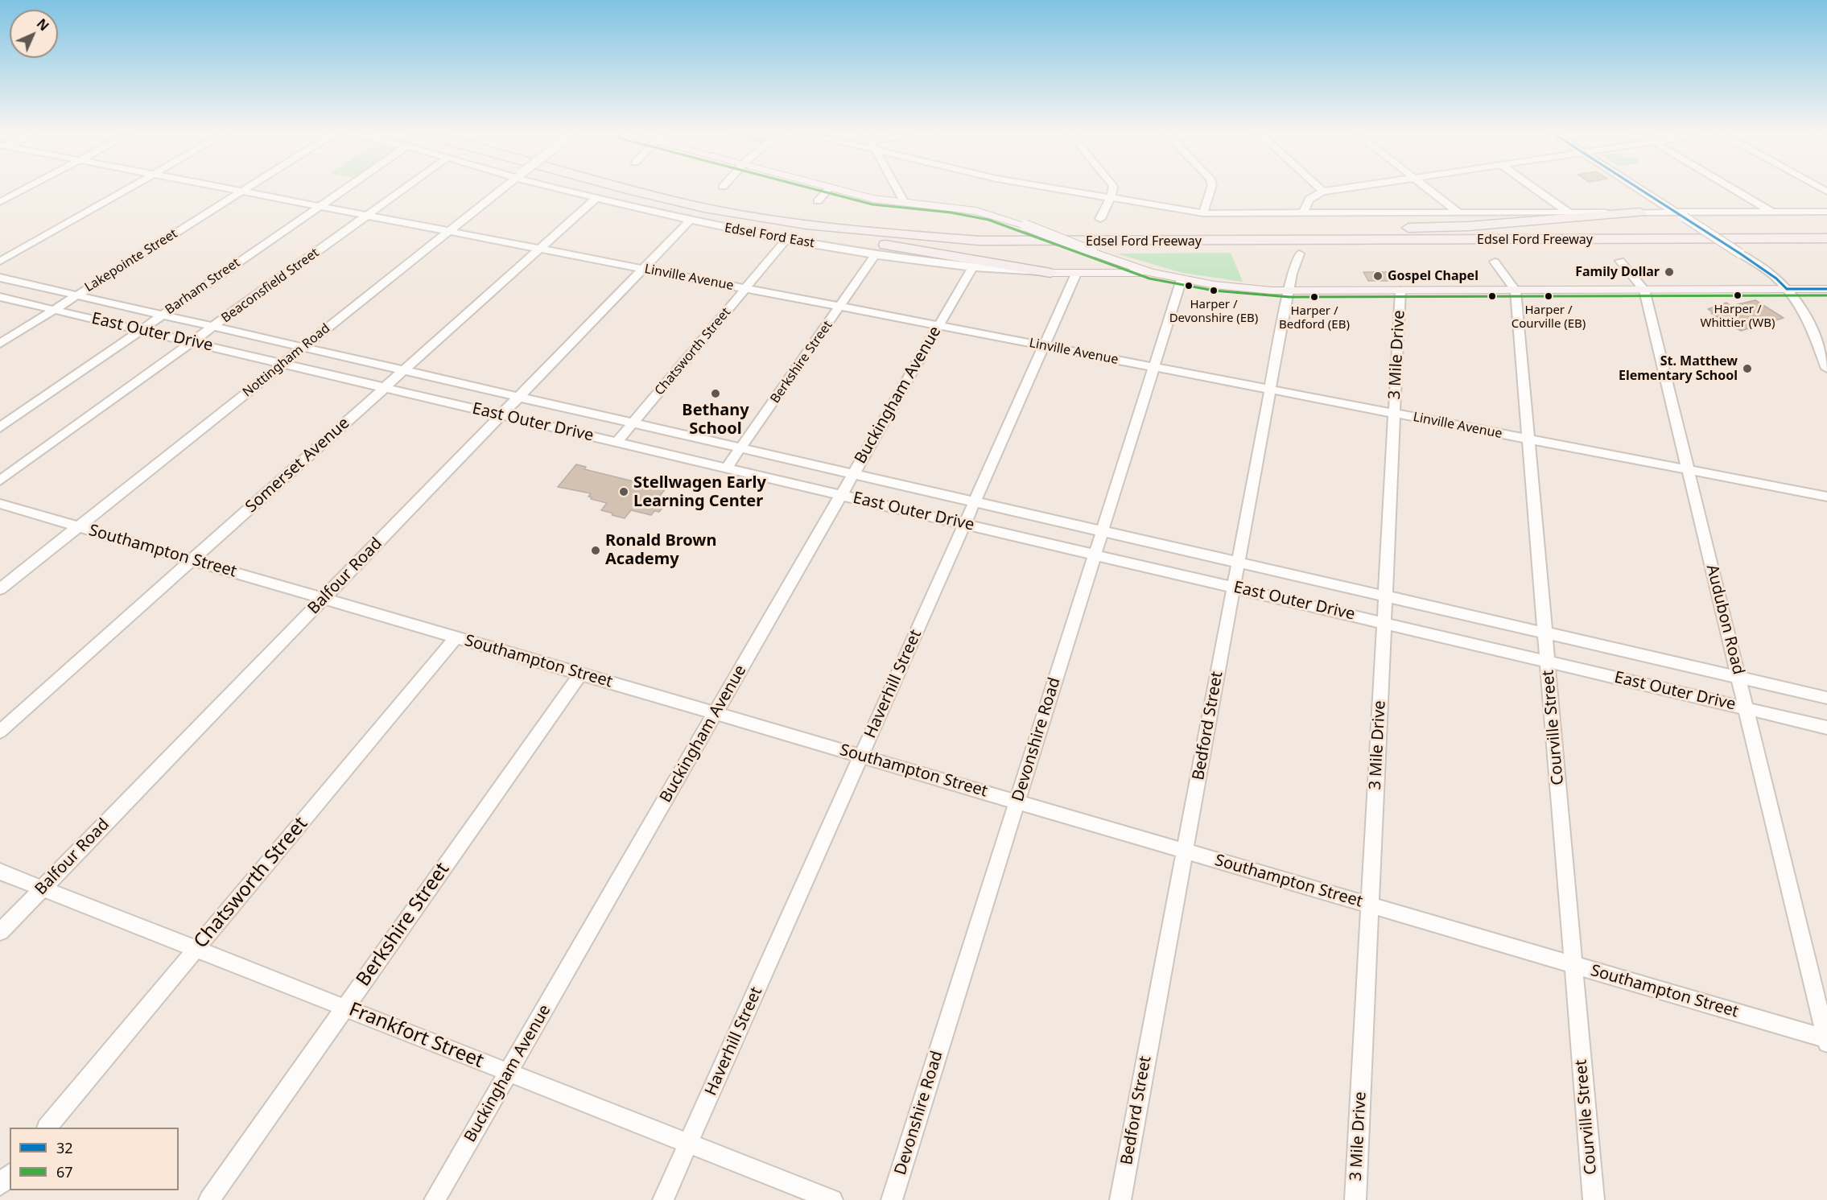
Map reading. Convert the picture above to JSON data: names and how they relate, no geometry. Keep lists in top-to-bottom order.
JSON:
{
  "streets": {
    "highway": ["Edsel Ford Freeway"],
    "main road": ["Edsel Ford East"],
    "street": [
      "Lakepointe Street",
      "Linville Avenue",
      "Beaconsfield Street",
      "Barham Street",
      "East Outer Drive",
      "Chatsworth Street",
      "3 Mile Drive",
      "Nottingham Road",
      "Berkshire Street",
      "Buckingham Avenue",
      "Somerset Avenue",
      "Southampton Street",
      "Balfour Road",
      "Audubon Road",
      "Haverhill Street",
      "Bedford Street",
      "Courville Street",
      "Devonshire Road",
      "Frankfort Street"
    ]
  },
  "crossings": [
    ["Edsel Ford East", "Chatsworth Street"],
    ["Edsel Ford East", "Berkshire Street"],
    ["Edsel Ford East", "Buckingham Avenue"],
    ["Edsel Ford East", "Somerset Avenue"],
    ["Edsel Ford East", "Balfour Road"],
    ["Edsel Ford East", "Haverhill Street"],
    ["Lakepointe Street", "Linville Avenue"],
    ["Lakepointe Street", "East Outer Drive"],
    ["Linville Avenue", "Beaconsfield Street"],
    ["Linville Avenue", "Barham Street"],
    ["Linville Avenue", "Chatsworth Street"],
    ["Linville Avenue", "3 Mile Drive"],
    ["Linville Avenue", "Nottingham Road"],
    ["Linville Avenue", "Berkshire Street"],
    ["Linville Avenue", "Buckingham Avenue"],
    ["Linville Avenue", "Somerset Avenue"],
    ["Linville Avenue", "Balfour Road"],
    ["Linville Avenue", "Audubon Road"],
    ["Linville Avenue", "Haverhill Street"],
    ["Linville Avenue", "Bedford Street"],
    ["Linville Avenue", "Courville Street"],
    ["Linville Avenue", "Devonshire Road"],
    ["Beaconsfield Street", "East Outer Drive"],
    ["Barham Street", "East Outer Drive"],
    ["East Outer Drive", "Chatsworth Street"],
    ["East Outer Drive", "3 Mile Drive"],
    ["East Outer Drive", "Nottingham Road"],
    ["East Outer Drive", "Berkshire Street"],
    ["East Outer Drive", "Buckingham Avenue"],
    ["East Outer Drive", "Somerset Avenue"],
    ["East Outer Drive", "Balfour Road"],
    ["East Outer Drive", "Audubon Road"],
    ["East Outer Drive", "Haverhill Street"],
    ["East Outer Drive", "Bedford Street"],
    ["East Outer Drive", "Courville Street"],
    ["East Outer Drive", "Devonshire Road"],
    ["Chatsworth Street", "Southampton Street"],
    ["Chatsworth Street", "Frankfort Street"],
    ["3 Mile Drive", "Southampton Street"],
    ["Nottingham Road", "Southampton Street"],
    ["Berkshire Street", "Southampton Street"],
    ["Berkshire Street", "Frankfort Street"],
    ["Buckingham Avenue", "Southampton Street"],
    ["Buckingham Avenue", "Frankfort Street"],
    ["Somerset Avenue", "Southampton Street"],
    ["Southampton Street", "Balfour Road"],
    ["Southampton Street", "Audubon Road"],
    ["Southampton Street", "Haverhill Street"],
    ["Southampton Street", "Bedford Street"],
    ["Southampton Street", "Courville Street"],
    ["Southampton Street", "Devonshire Road"],
    ["Balfour Road", "Frankfort Street"],
    ["Haverhill Street", "Frankfort Street"]
  ],
  "places": [
    "Family Dollar",
    "Gospel Chapel",
    "Harper / Devonshire (EB)",
    "Harper / Whittier (WB)",
    "Harper / Courville (EB)",
    "Harper / Bedford (EB)",
    "St. Matthew Elementary School",
    "Bethany School",
    "Stellwagen Early Learning Center",
    "Ronald Brown Academy"
  ],
  "lines": ["transit line 32", "transit line 67"],
  "legend": ["32", "67"],
  "north": "top right"
}
